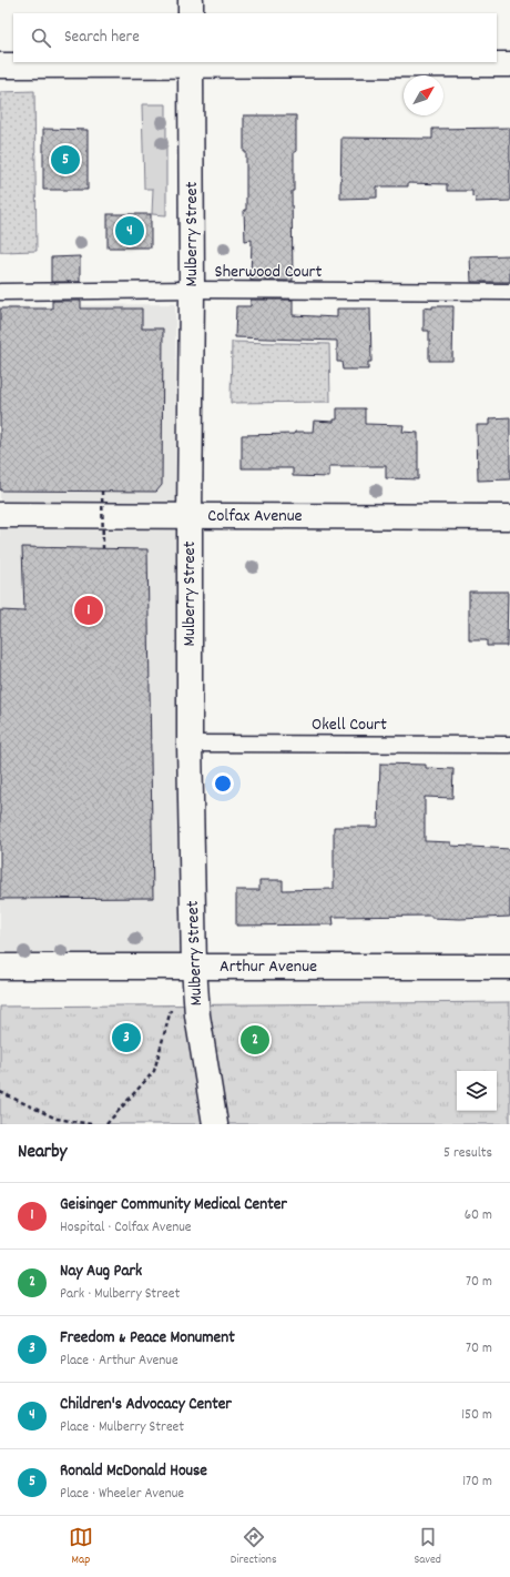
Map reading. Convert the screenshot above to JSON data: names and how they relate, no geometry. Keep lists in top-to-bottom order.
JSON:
{
  "streets": {
    "street": ["Mulberry Street", "Colfax Avenue", "Arthur Avenue"],
    "lane": ["Sherwood Court", "Okell Court"]
  },
  "crossings": [
    ["Mulberry Street", "Sherwood Court"],
    ["Mulberry Street", "Colfax Avenue"],
    ["Mulberry Street", "Okell Court"],
    ["Mulberry Street", "Arthur Avenue"]
  ],
  "north": "top right",
  "page": {
    "search": "Search here",
    "pins": [
      "5",
      "4",
      "1",
      "3",
      "2"
    ],
    "heading": ["Nearby", "5 results"],
    "list": [
      {
        "mark": "1",
        "name": "Geisinger Community Medical Center",
        "note": "Hospital · Colfax Avenue",
        "value": "60 m"
      },
      {
        "mark": "2",
        "name": "Nay Aug Park",
        "note": "Park · Mulberry Street",
        "value": "70 m"
      },
      {
        "mark": "3",
        "name": "Freedom & Peace Monument",
        "note": "Place · Arthur Avenue",
        "value": "70 m"
      },
      {
        "mark": "4",
        "name": "Children's Advocacy Center",
        "note": "Place · Mulberry Street",
        "value": "150 m"
      },
      {
        "mark": "5",
        "name": "Ronald McDonald House",
        "note": "Place · Wheeler Avenue",
        "value": "170 m"
      }
    ],
    "nav": ["Map", "Directions", "Saved"]
  }
}
